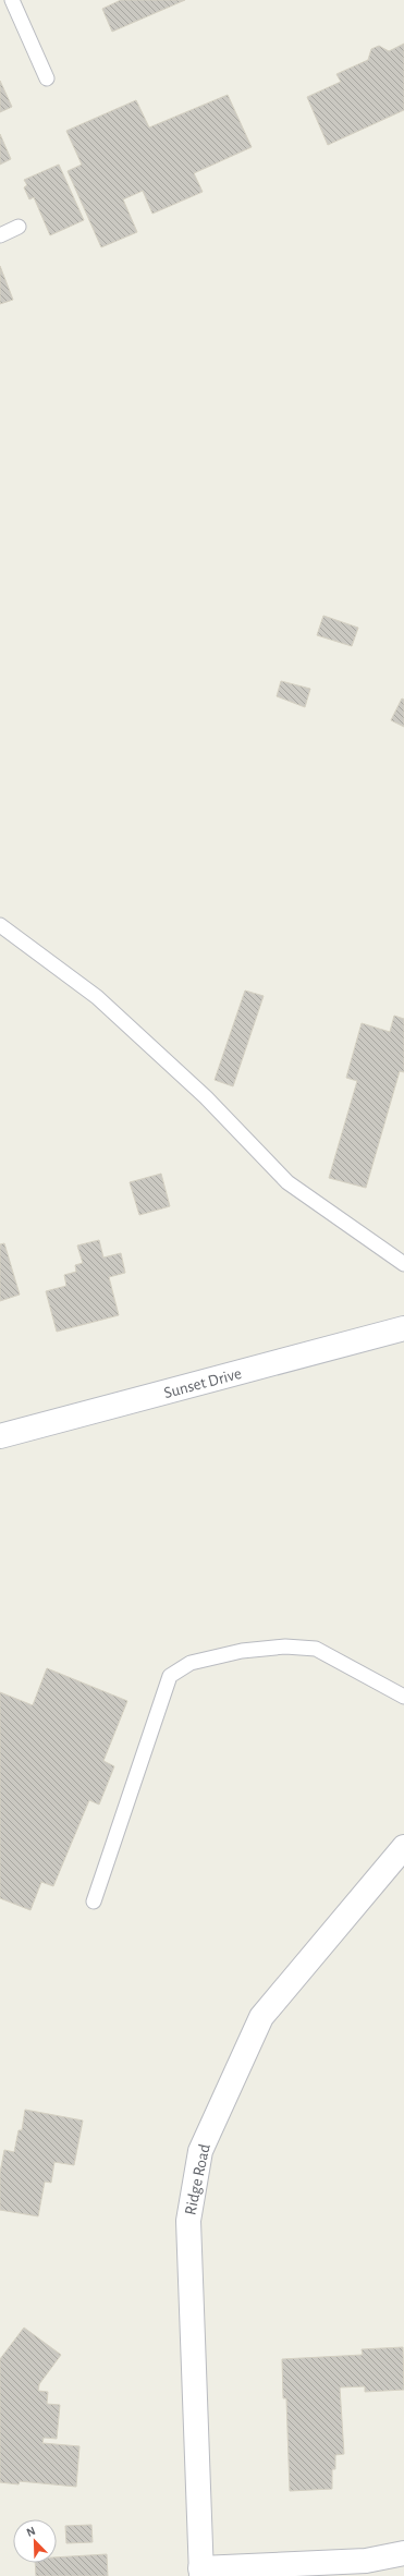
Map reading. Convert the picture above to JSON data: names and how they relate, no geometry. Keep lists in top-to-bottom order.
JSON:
{
  "streets": {
    "street": ["Sunset Drive", "Ridge Road"]
  },
  "north": "top left"
}
